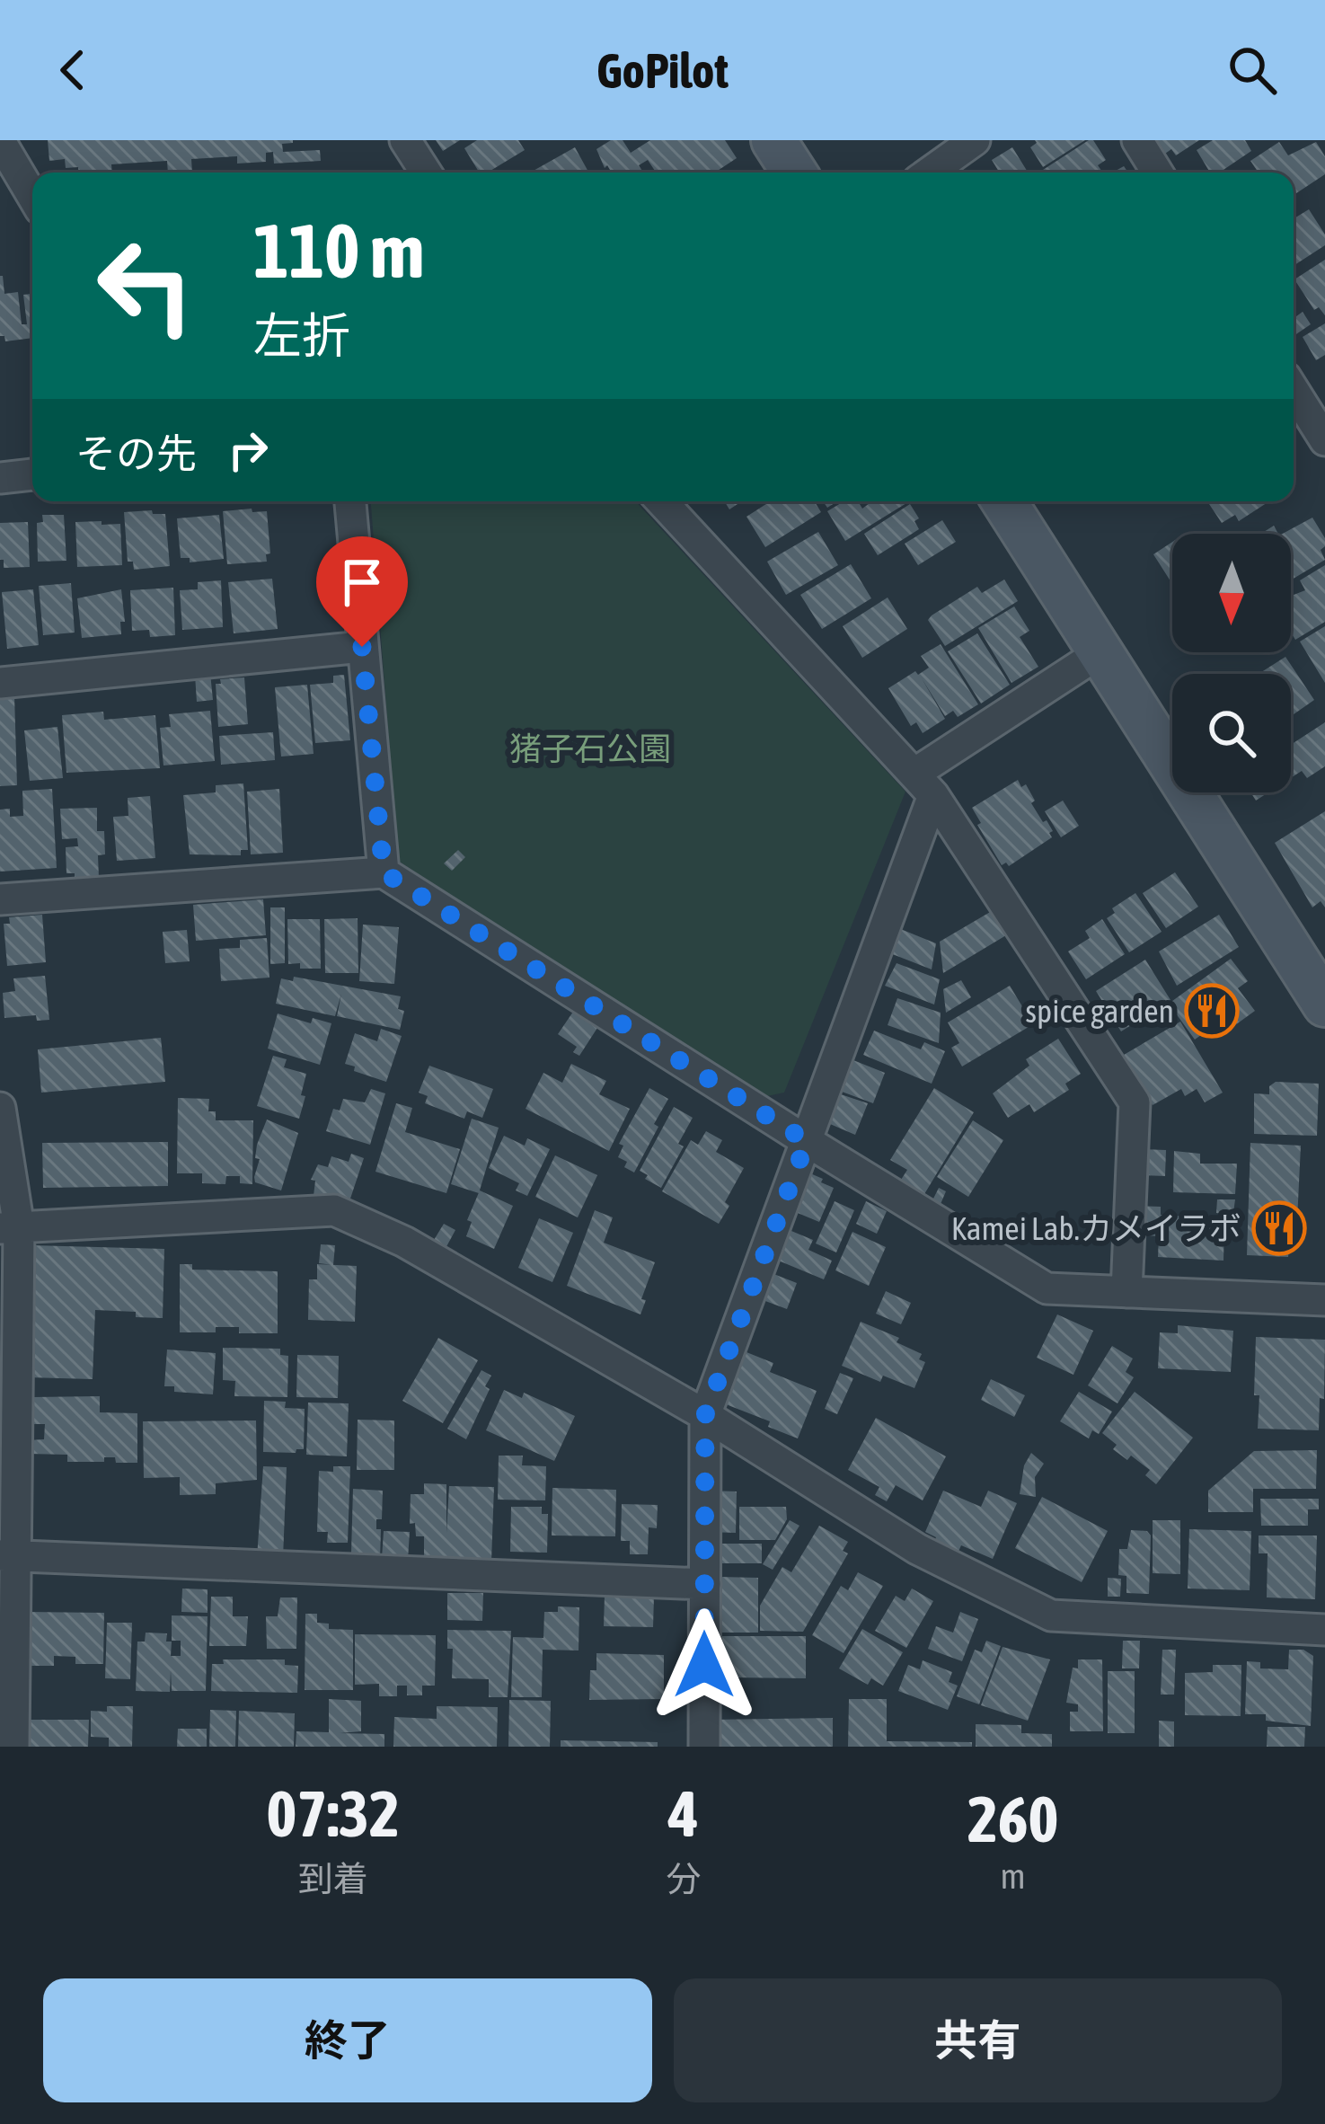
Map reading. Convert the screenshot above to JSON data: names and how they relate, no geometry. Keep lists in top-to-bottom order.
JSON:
{
  "parks": ["猪子石公園"],
  "places": {
    "restaurant": ["spice garden", "Kamei Lab.カメイラボ"]
  },
  "north": "bottom",
  "page": {
    "header": "GoPilot",
    "turn": ["110 m", "左折"],
    "then": "その先",
    "eta": [
      "07:32",
      "到着",
      "4",
      "分",
      "260",
      "m"
    ],
    "buttons": ["終了", "共有"]
  }
}
